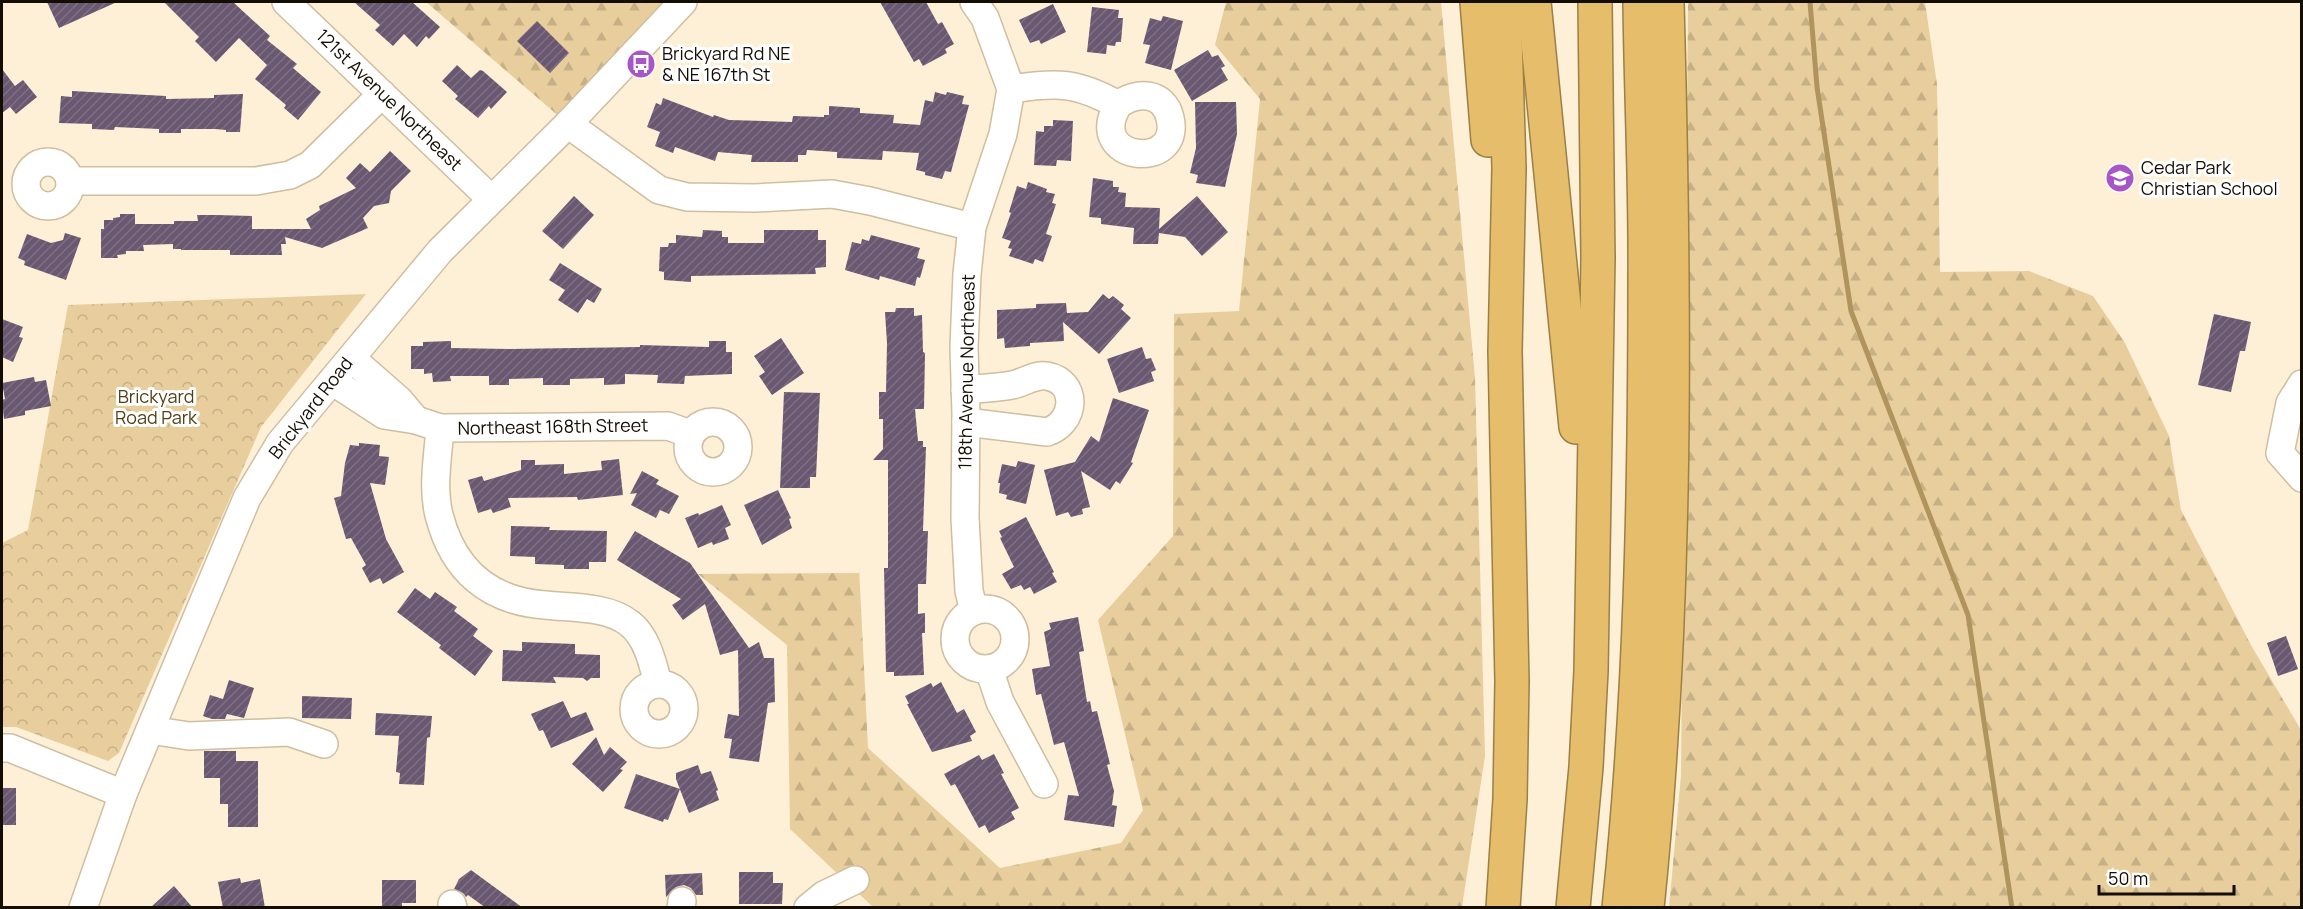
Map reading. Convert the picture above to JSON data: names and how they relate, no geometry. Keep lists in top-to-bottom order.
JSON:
{
  "streets": {
    "street": [
      "121st Avenue Northeast",
      "118th Avenue Northeast",
      "Brickyard Road",
      "Northeast 168th Street"
    ]
  },
  "crossings": [
    ["121st Avenue Northeast", "Brickyard Road"],
    ["Brickyard Road", "Northeast 168th Street"]
  ],
  "parks": ["Brickyard Road Park"],
  "places": {
    "bus stop": ["Brickyard Rd NE & NE 167th St"],
    "school or university": ["Cedar Park Christian School"]
  },
  "scale_bar": "50 m"
}
